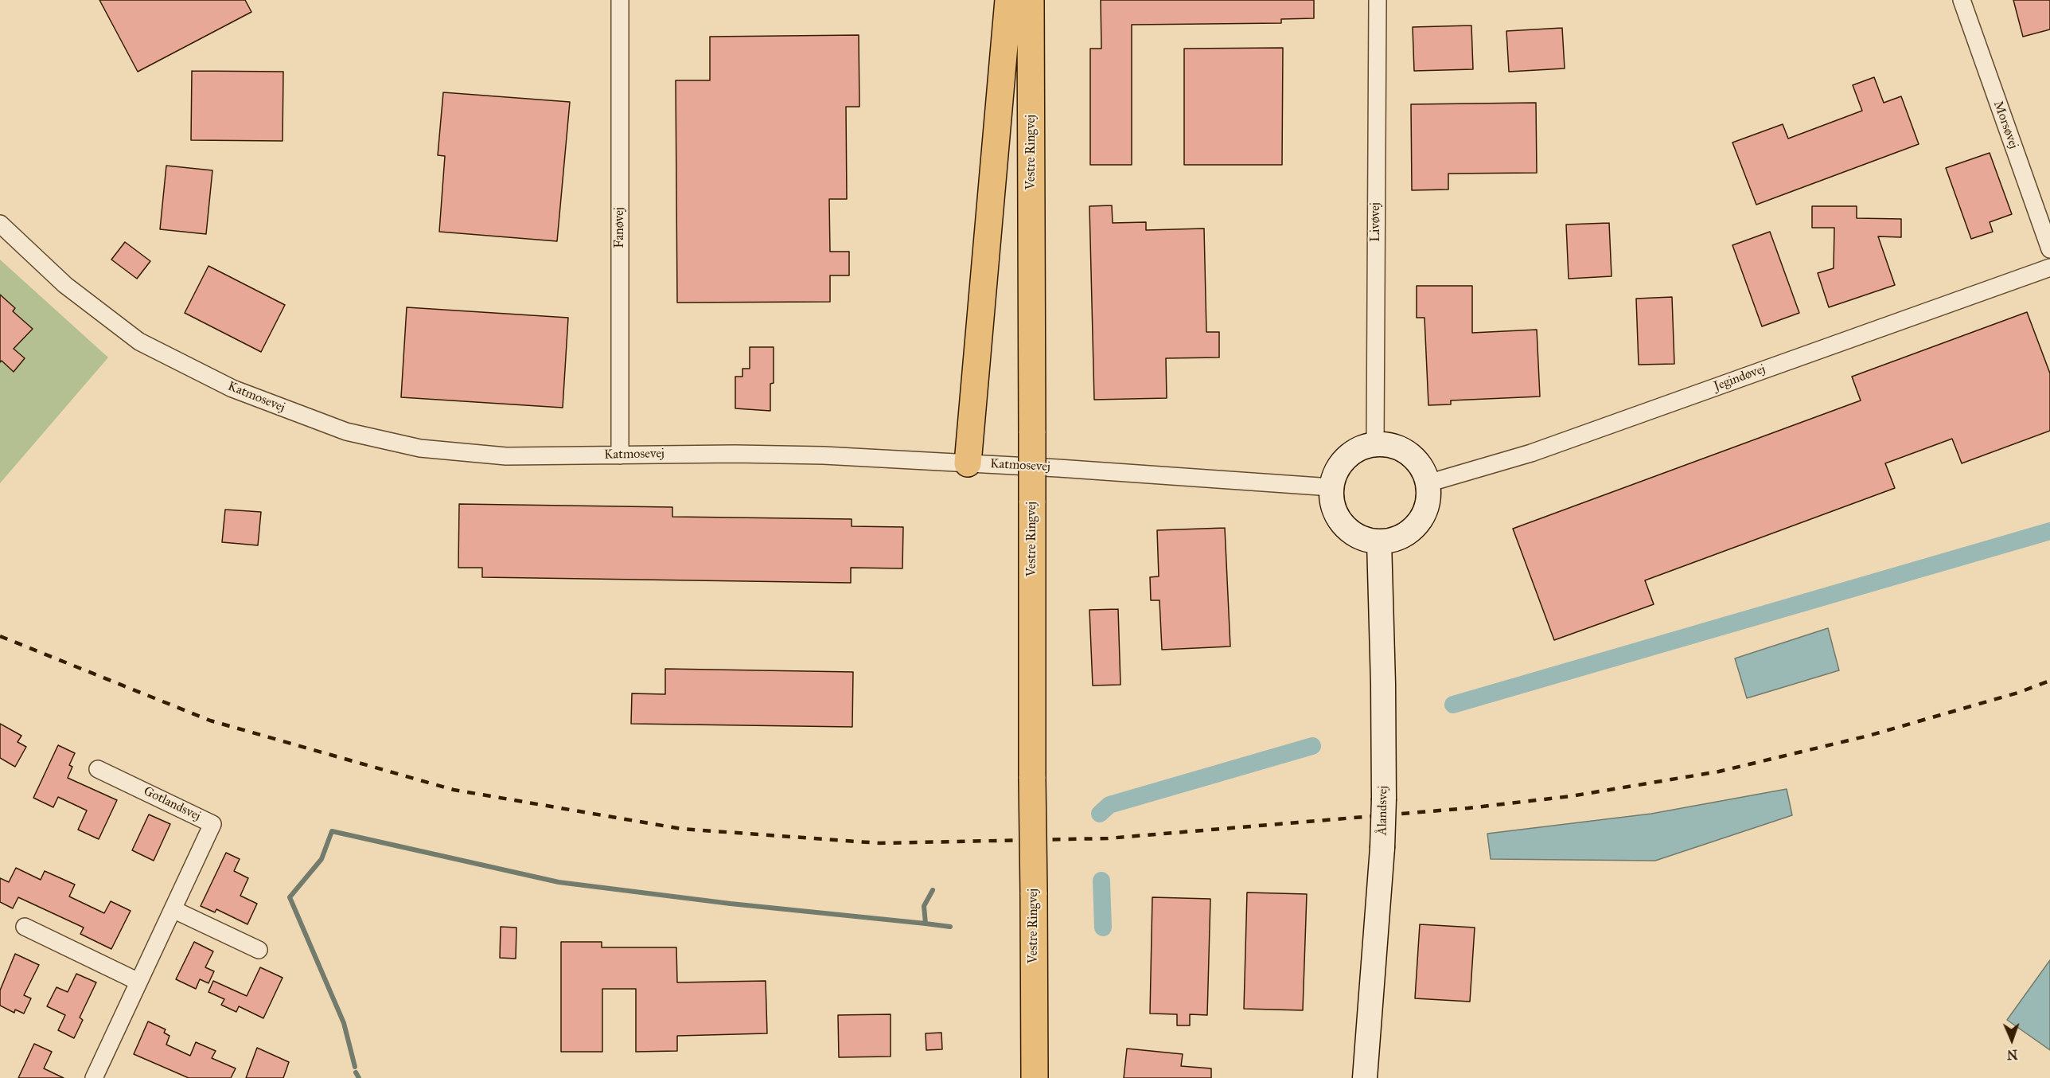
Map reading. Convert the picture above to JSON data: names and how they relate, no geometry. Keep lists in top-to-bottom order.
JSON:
{
  "streets": {
    "main road": ["Vestre Ringvej"],
    "street": [
      "Morsøvej",
      "Livøvej",
      "Fanøvej",
      "Jegindøvej",
      "Katmosevej",
      "Gotlandsvej",
      "Ålandsvej"
    ]
  },
  "crossings": [
    ["Livøvej", "Jegindøvej"],
    ["Livøvej", "Katmosevej"],
    ["Livøvej", "Ålandsvej"],
    ["Fanøvej", "Katmosevej"],
    ["Jegindøvej", "Katmosevej"],
    ["Jegindøvej", "Ålandsvej"],
    ["Katmosevej", "Ålandsvej"]
  ],
  "north": "bottom"
}
